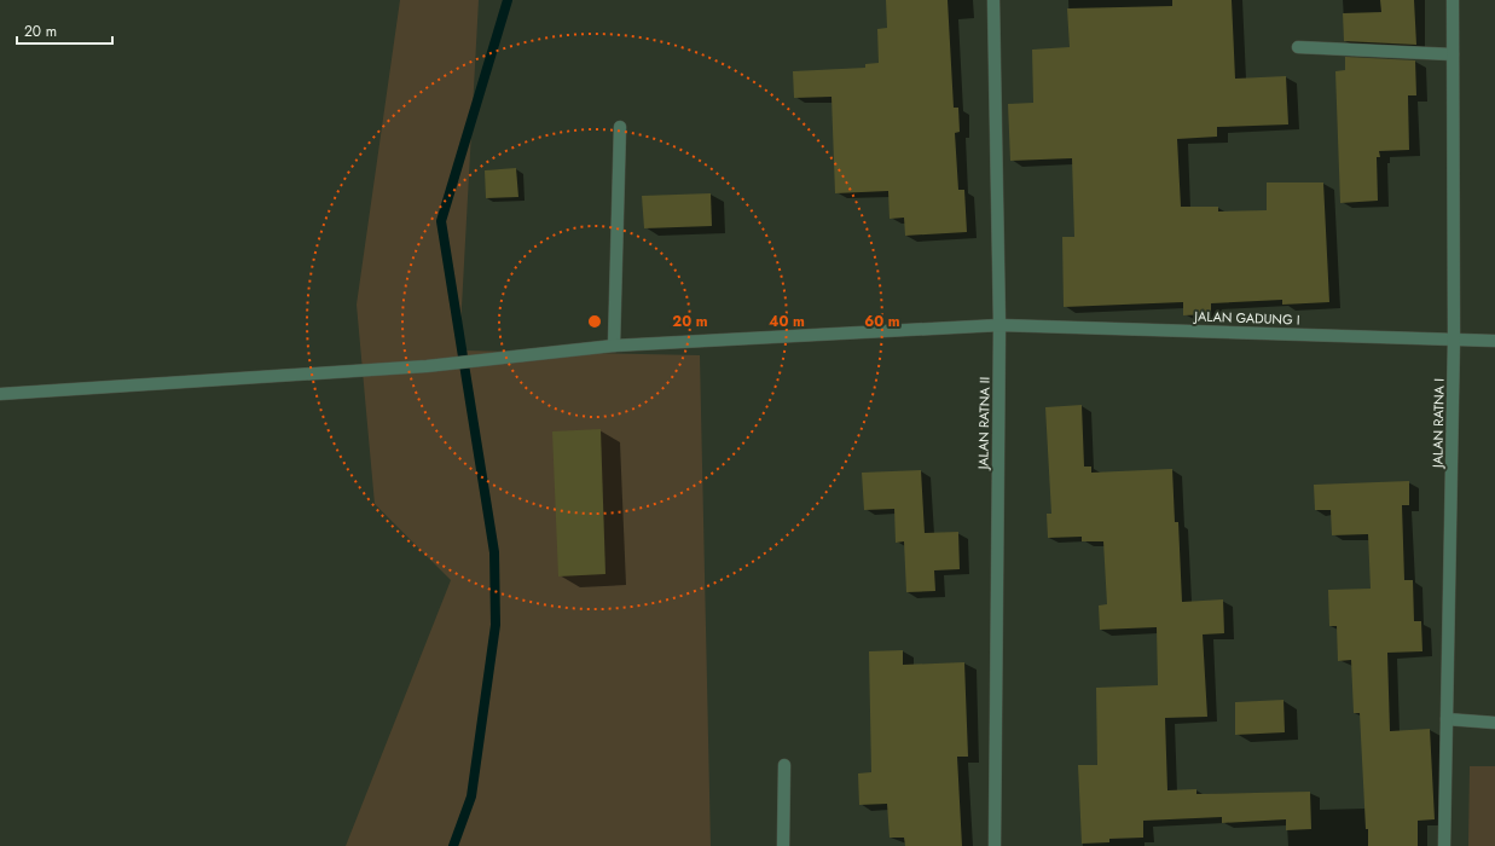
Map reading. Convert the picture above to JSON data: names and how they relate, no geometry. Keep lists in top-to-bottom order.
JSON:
{
  "streets": {
    "street": ["JALAN GADUNG I", "JALAN RATNA II", "JALAN RATNA I"]
  },
  "crossings": [
    ["JALAN GADUNG I", "JALAN RATNA II"],
    ["JALAN GADUNG I", "JALAN RATNA I"]
  ],
  "scale_bar": "20 m",
  "rings": ["20 m", "40 m", "60 m"]
}
